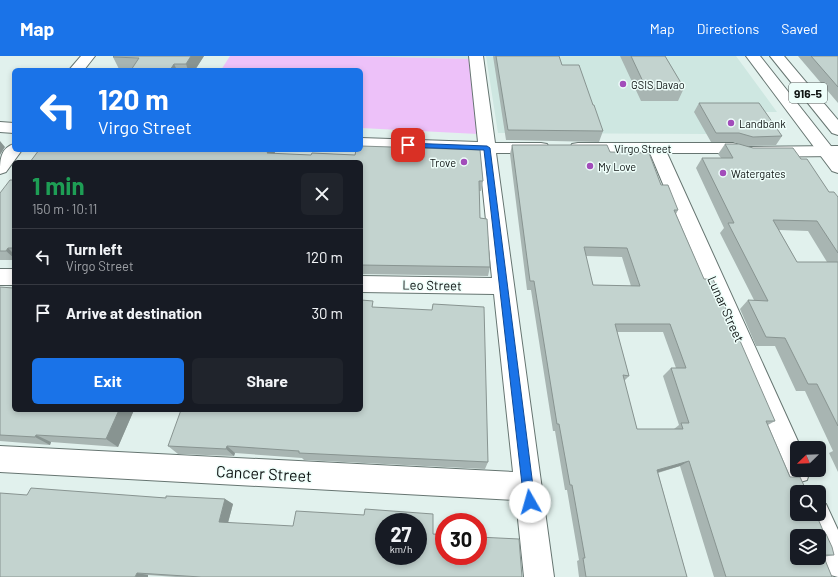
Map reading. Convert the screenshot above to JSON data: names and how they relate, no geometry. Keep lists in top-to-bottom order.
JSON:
{
  "streets": {
    "street": [
      "916-5",
      "Virgo Street",
      "Leo Street",
      "Lunar Street",
      "Cancer Street"
    ]
  },
  "crossings": [
    ["916-5", "Virgo Street"],
    ["Virgo Street", "Lunar Street"]
  ],
  "places": [
    "GSIS Davao",
    "Landbank",
    "Trove",
    "My Love",
    "Watergates"
  ],
  "north": "bottom left",
  "page": {
    "header": "Map",
    "nav": ["Map", "Directions", "Saved"],
    "turn": ["120 m", "Virgo Street"],
    "heading": ["1 min", "150 m · 10:11"],
    "list": [
      {
        "name": "Turn left",
        "note": "Virgo Street",
        "value": "120 m"
      },
      {
        "name": "Arrive at destination",
        "value": "30 m"
      }
    ],
    "buttons": ["Exit", "Share"],
    "speed": "27 km/h",
    "limit": "30"
  }
}
